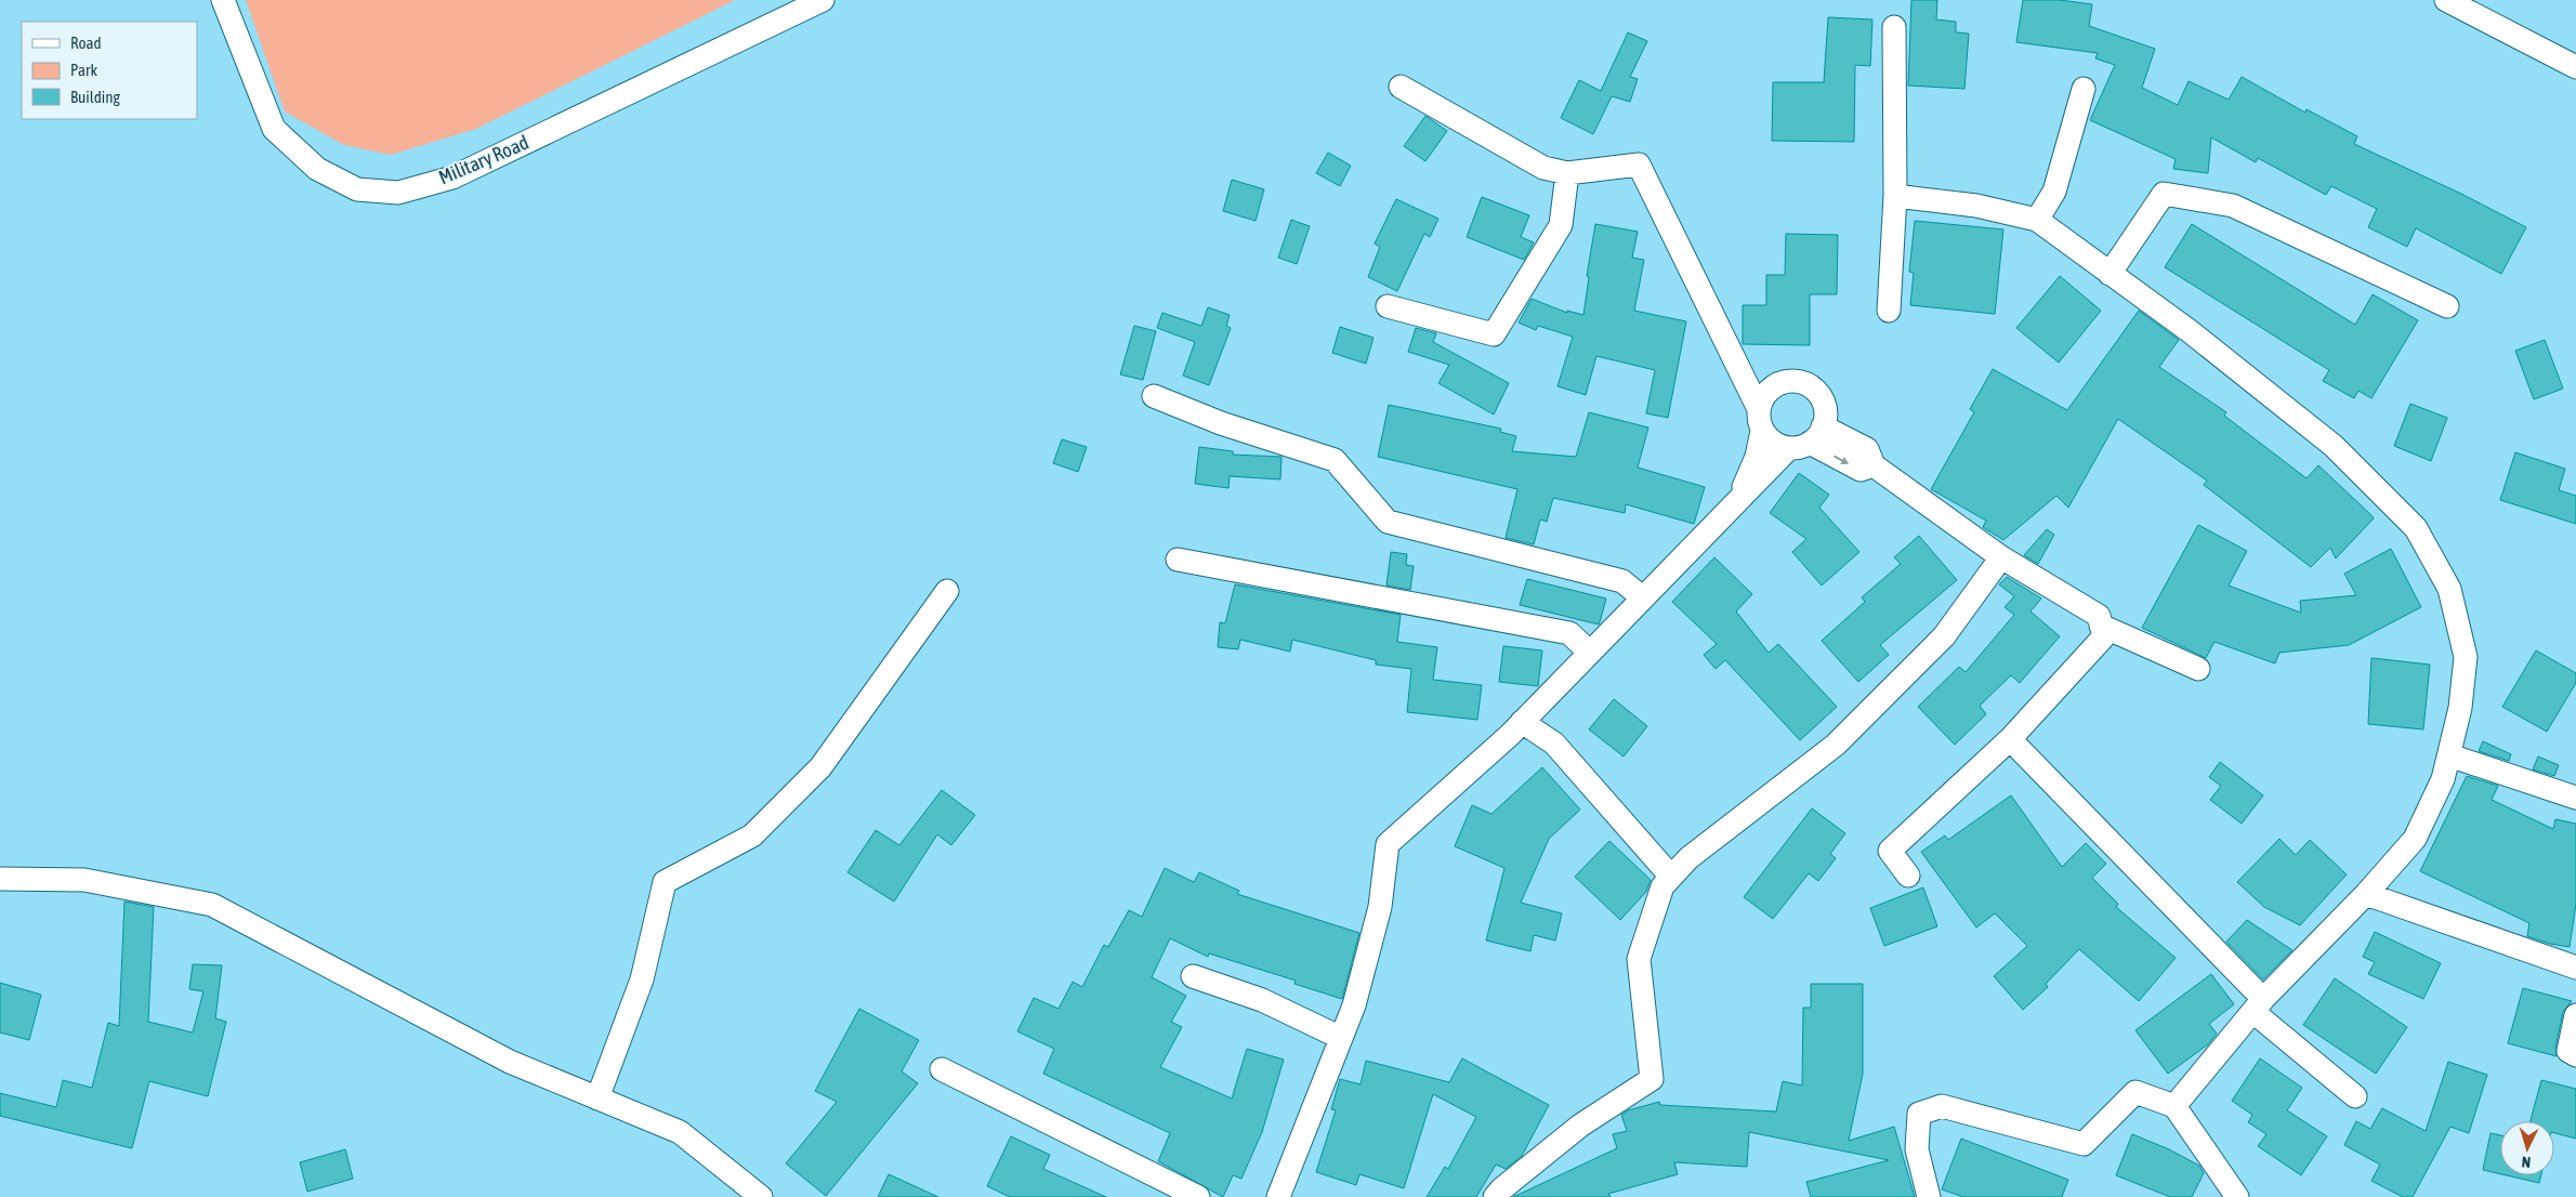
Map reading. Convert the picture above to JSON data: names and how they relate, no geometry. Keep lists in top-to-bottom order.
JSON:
{
  "streets": {
    "street": ["Military Road"]
  },
  "legend": ["Road", "Park", "Building"],
  "north": "bottom"
}
